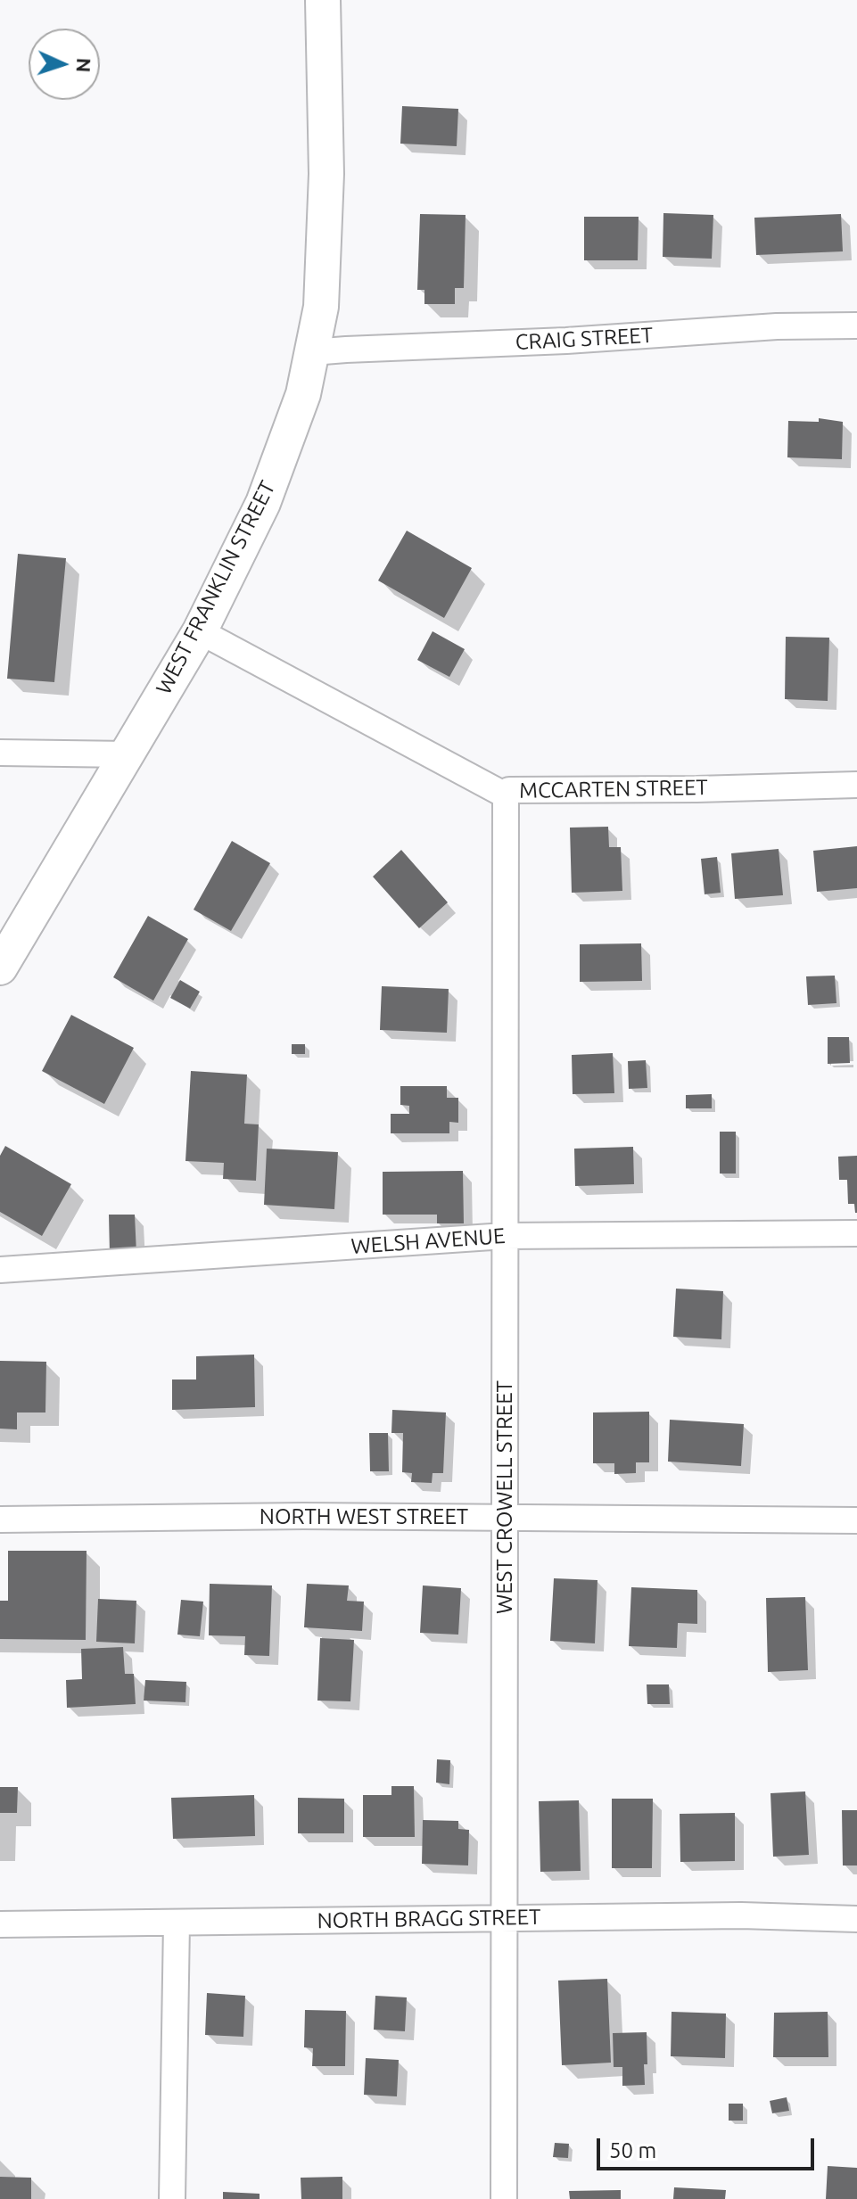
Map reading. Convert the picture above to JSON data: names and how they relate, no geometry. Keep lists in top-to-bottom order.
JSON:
{
  "streets": {
    "main road": ["WEST FRANKLIN STREET"],
    "street": [
      "CRAIG STREET",
      "MCCARTEN STREET",
      "WELSH AVENUE",
      "WEST CROWELL STREET",
      "NORTH WEST STREET",
      "NORTH BRAGG STREET"
    ]
  },
  "crossings": [
    ["CRAIG STREET", "WEST FRANKLIN STREET"],
    ["WEST FRANKLIN STREET", "MCCARTEN STREET"],
    ["MCCARTEN STREET", "WEST CROWELL STREET"],
    ["WELSH AVENUE", "WEST CROWELL STREET"],
    ["WEST CROWELL STREET", "NORTH WEST STREET"],
    ["WEST CROWELL STREET", "NORTH BRAGG STREET"]
  ],
  "scale_bar": "50 m",
  "north": "right"
}
